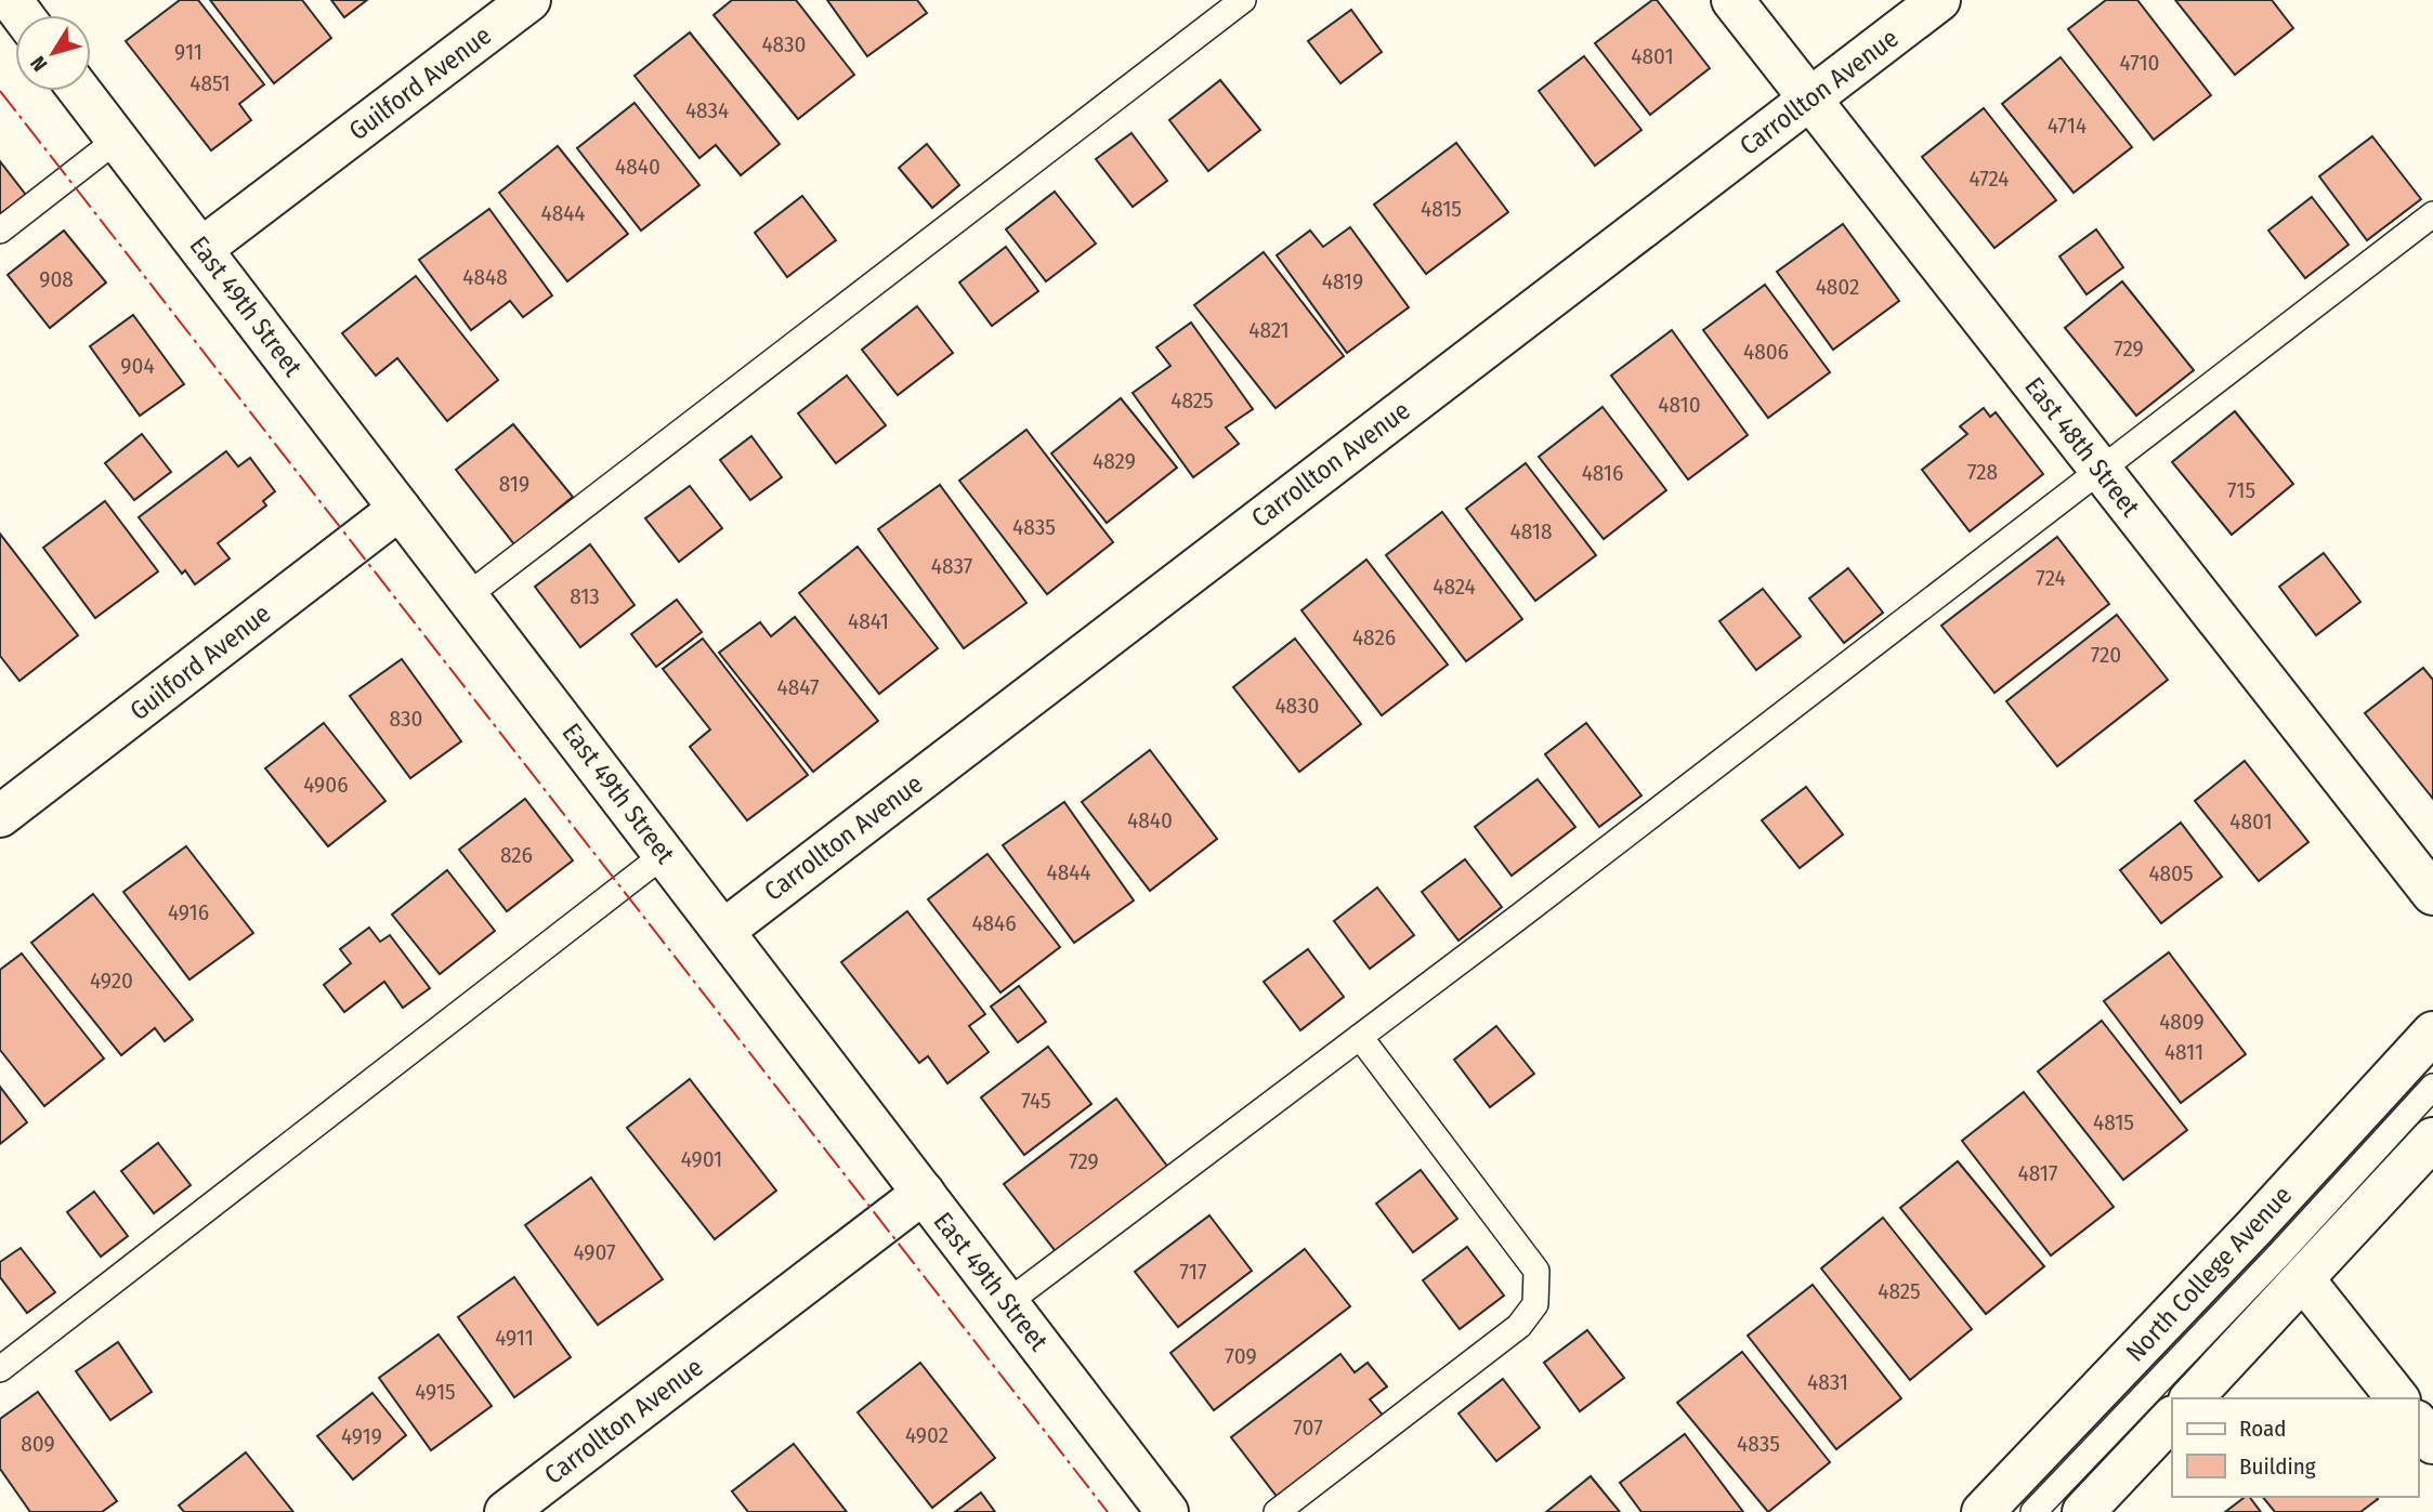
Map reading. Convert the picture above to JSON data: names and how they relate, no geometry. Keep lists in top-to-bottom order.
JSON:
{
  "streets": {
    "street": [
      "Guilford Avenue",
      "Carrollton Avenue",
      "East 49th Street",
      "East 48th Street",
      "North College Avenue"
    ]
  },
  "crossings": [
    ["Guilford Avenue", "East 49th Street"],
    ["Carrollton Avenue", "East 49th Street"],
    ["Carrollton Avenue", "East 48th Street"]
  ],
  "house_numbers": [
    "4830",
    "911",
    "4801",
    "4710",
    "4851",
    "4834",
    "4714",
    "4840",
    "4724",
    "4815",
    "4844",
    "4848",
    "908",
    "4819",
    "4802",
    "4821",
    "729",
    "4806",
    "904",
    "4825",
    "4810",
    "4829",
    "728",
    "4816",
    "819",
    "715",
    "4835",
    "4818",
    "4837",
    "724",
    "4824",
    "813",
    "4841",
    "4826",
    "720",
    "4847",
    "4830",
    "830",
    "4906",
    "4840",
    "4801",
    "826",
    "4844",
    "4805",
    "4916",
    "4846",
    "4920",
    "4809",
    "4811",
    "745",
    "4815",
    "4901",
    "729",
    "4817",
    "4907",
    "717",
    "4825",
    "4911",
    "709",
    "4831",
    "4915",
    "707",
    "4902",
    "4919",
    "809",
    "4835"
  ],
  "legend": ["Road", "Building"],
  "north": "bottom left"
}
